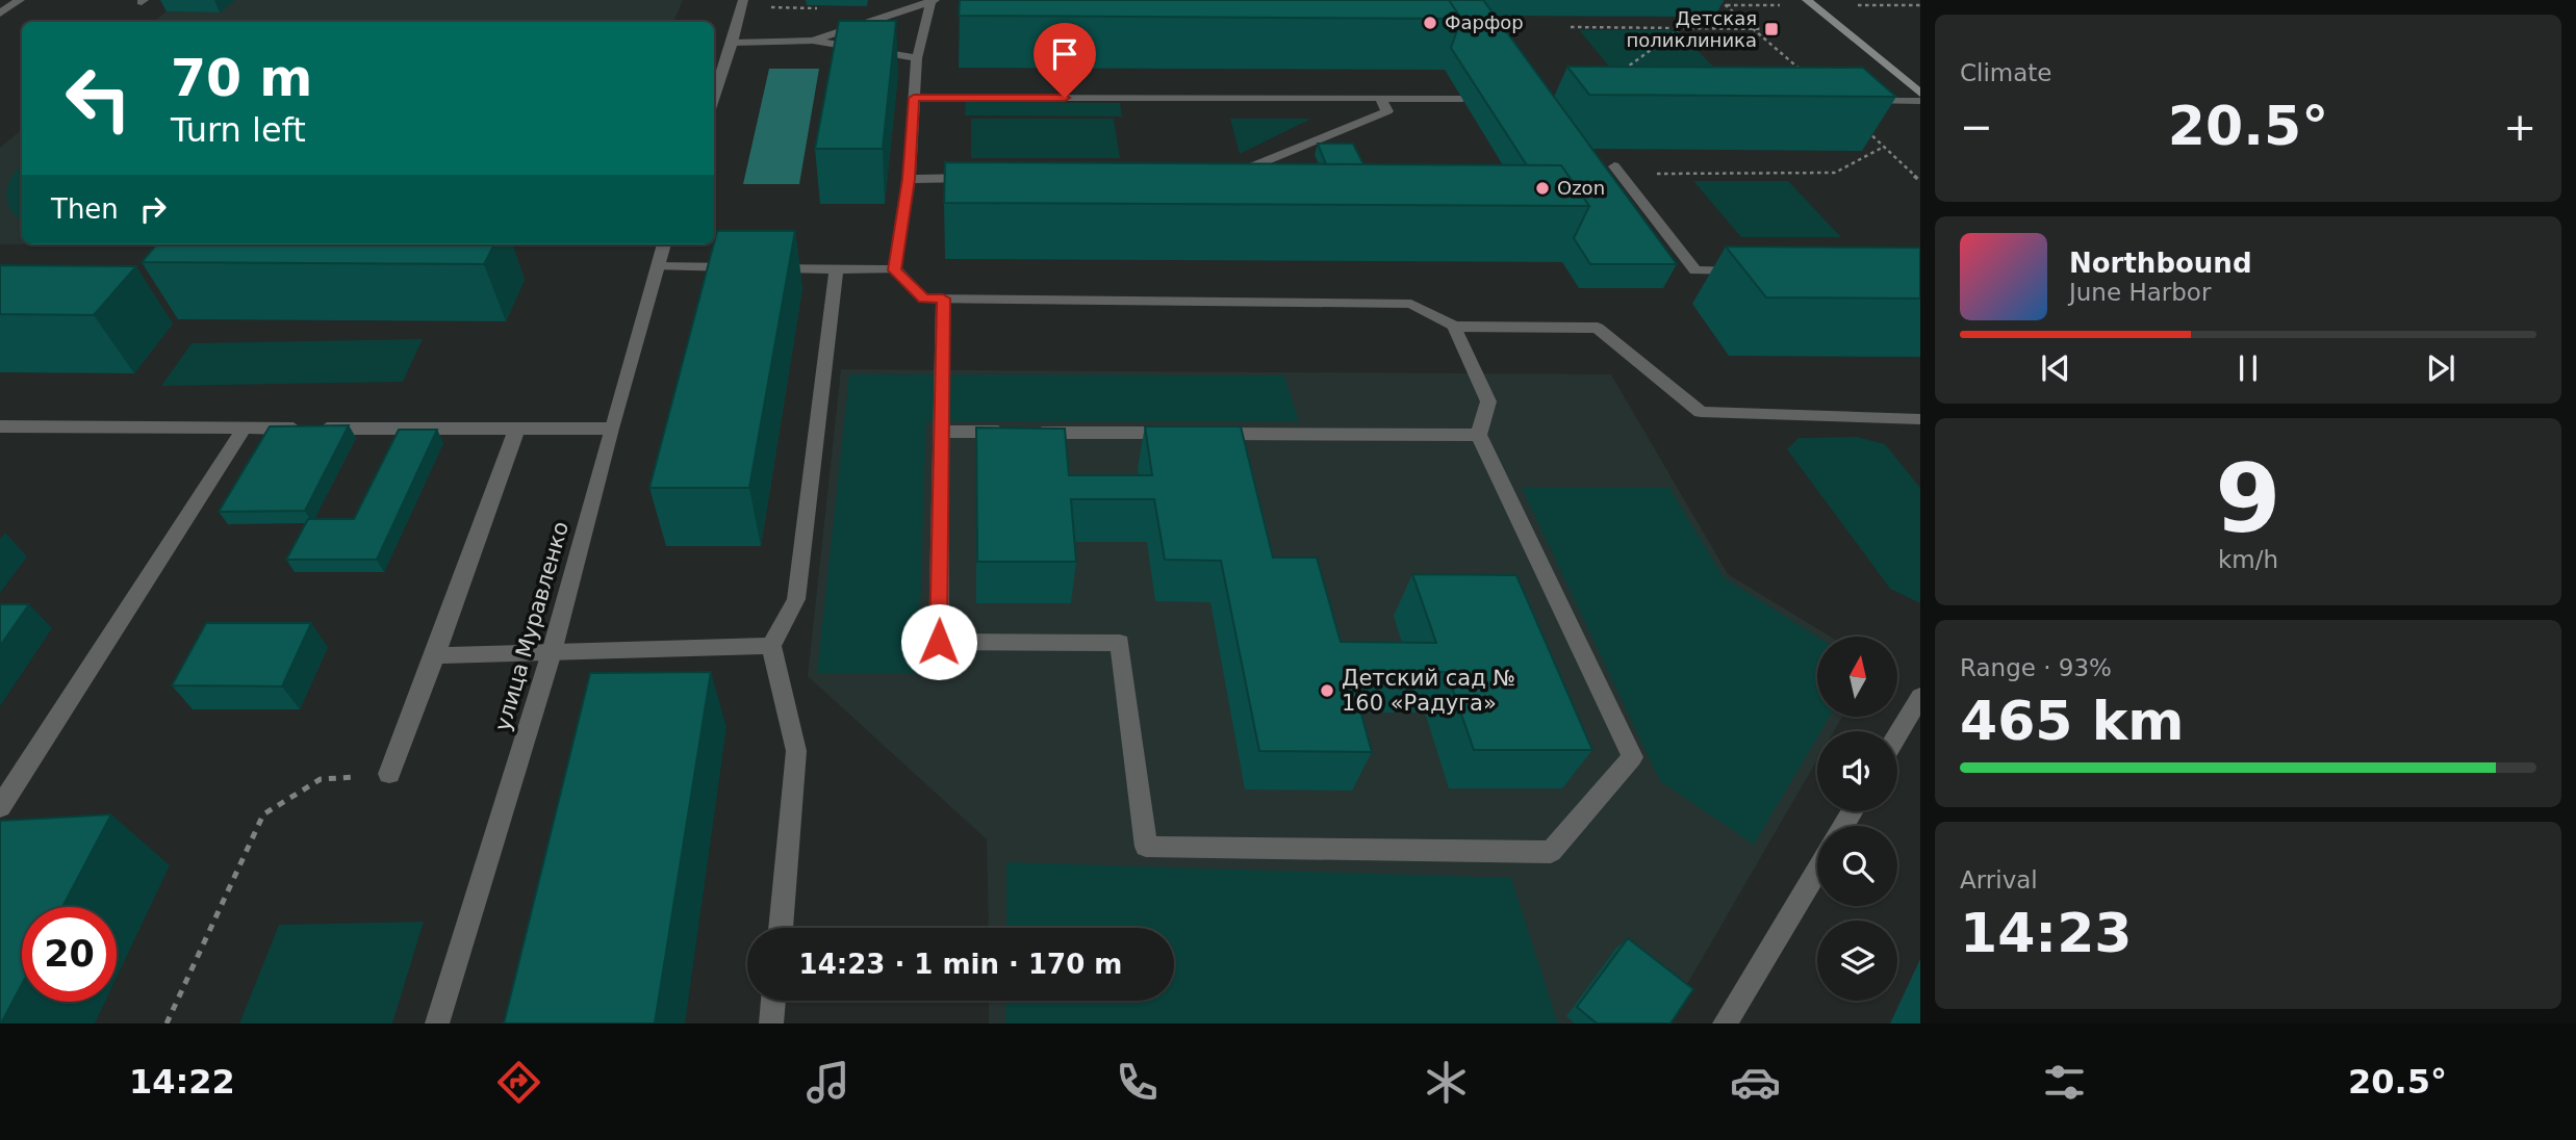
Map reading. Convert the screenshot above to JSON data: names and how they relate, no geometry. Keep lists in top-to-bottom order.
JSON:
{
  "streets": {
    "street": ["улица Муравленко"]
  },
  "places": {
    "other": ["Фарфор", "Ozon", "Детский сад № 160 «Радуга»"],
    "transit": ["Детская поликлиника"]
  },
  "north": "top",
  "page": {
    "tile": [
      "Climate",
      ["9", "km/h"],
      ["Range · 93%", "465 km"],
      ["Arrival", "14:23"]
    ],
    "turn": ["70 m", "Turn left"],
    "heat": ["−", "20.5°", "+"],
    "then": "Then",
    "song": ["Northbound", "June Harbor"],
    "limit": "20",
    "trip": "14:23 · 1 min · 170 m",
    "tabs": ["14:22", "20.5°"]
  }
}
